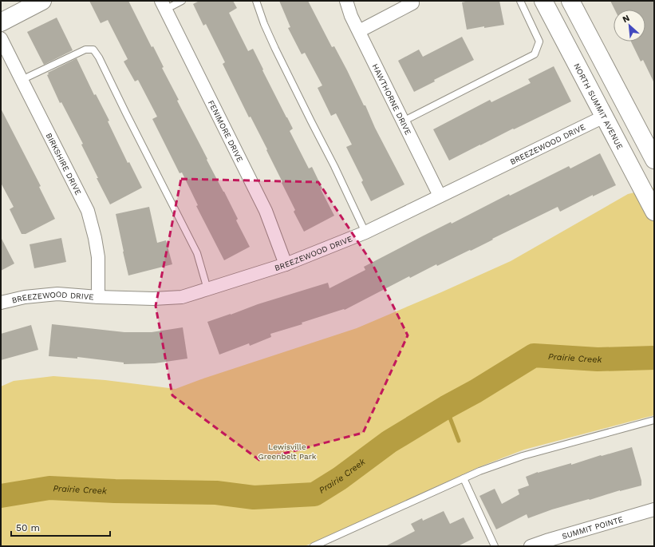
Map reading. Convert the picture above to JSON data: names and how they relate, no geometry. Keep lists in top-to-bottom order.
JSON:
{
  "streets": {
    "main road": ["NORTH SUMMIT AVENUE"],
    "street": [
      "HAWTHORNE DRIVE",
      "FENIMORE DRIVE",
      "BREEZEWOOD DRIVE",
      "BIRKSHIRE DRIVE",
      "SUMMIT POINTE"
    ]
  },
  "crossings": [
    ["HAWTHORNE DRIVE", "BREEZEWOOD DRIVE"],
    ["NORTH SUMMIT AVENUE", "BREEZEWOOD DRIVE"],
    ["FENIMORE DRIVE", "BREEZEWOOD DRIVE"],
    ["BREEZEWOOD DRIVE", "BIRKSHIRE DRIVE"]
  ],
  "water": ["Prairie Creek"],
  "parks": ["Lewisville Greenbelt Park"],
  "scale_bar": "50 m",
  "north": "top left"
}
